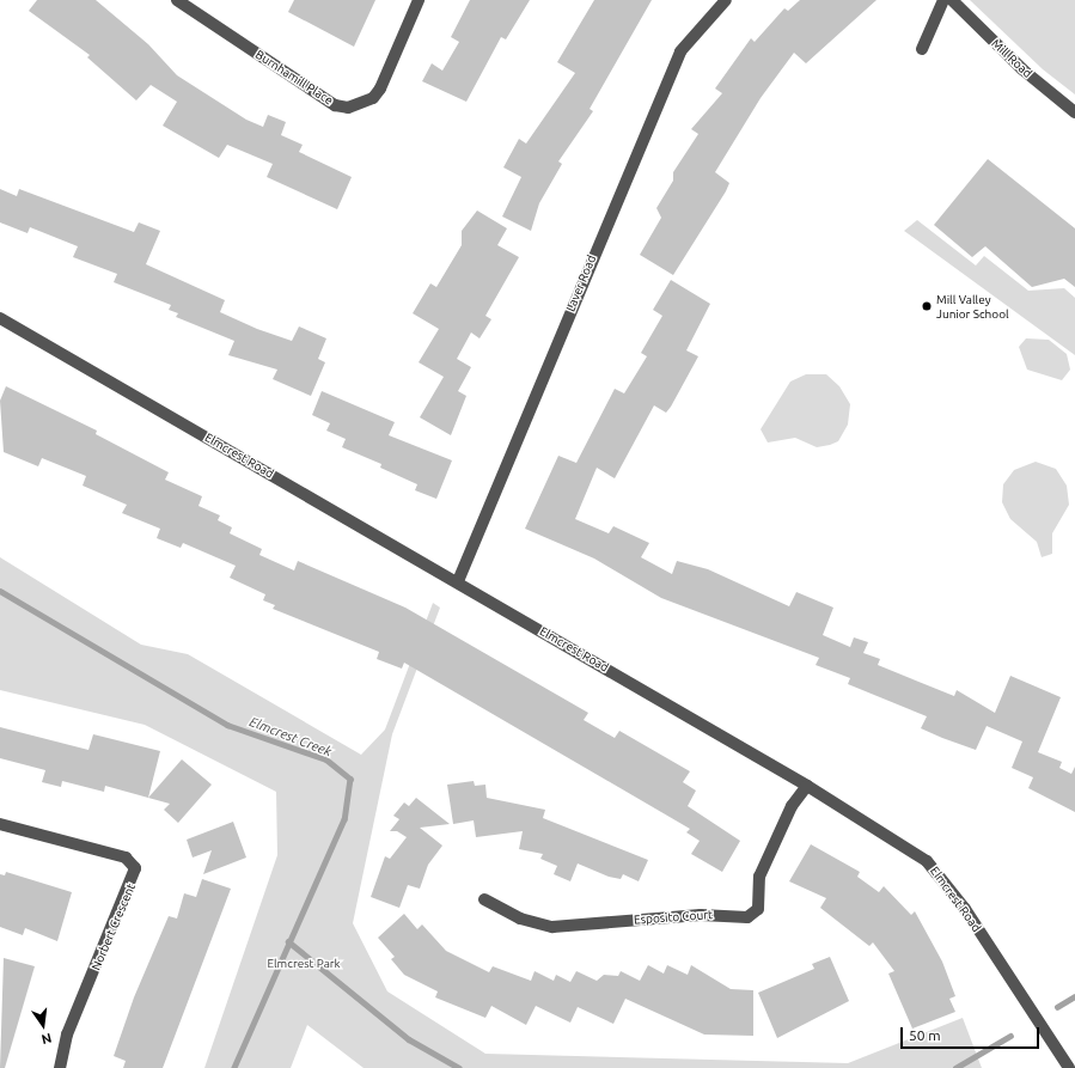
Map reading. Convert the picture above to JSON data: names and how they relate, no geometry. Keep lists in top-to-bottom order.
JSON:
{
  "streets": {
    "street": [
      "Mill Road",
      "Burnhamill Place",
      "Laver Road",
      "Elmcrest Road",
      "Esposito Court",
      "Norbert Crescent"
    ]
  },
  "crossings": [
    ["Laver Road", "Elmcrest Road"],
    ["Elmcrest Road", "Esposito Court"]
  ],
  "water": ["Elmcrest Creek"],
  "parks": ["Elmcrest Park"],
  "places": ["Mill Valley Junior School"],
  "scale_bar": "50 m",
  "north": "bottom"
}
